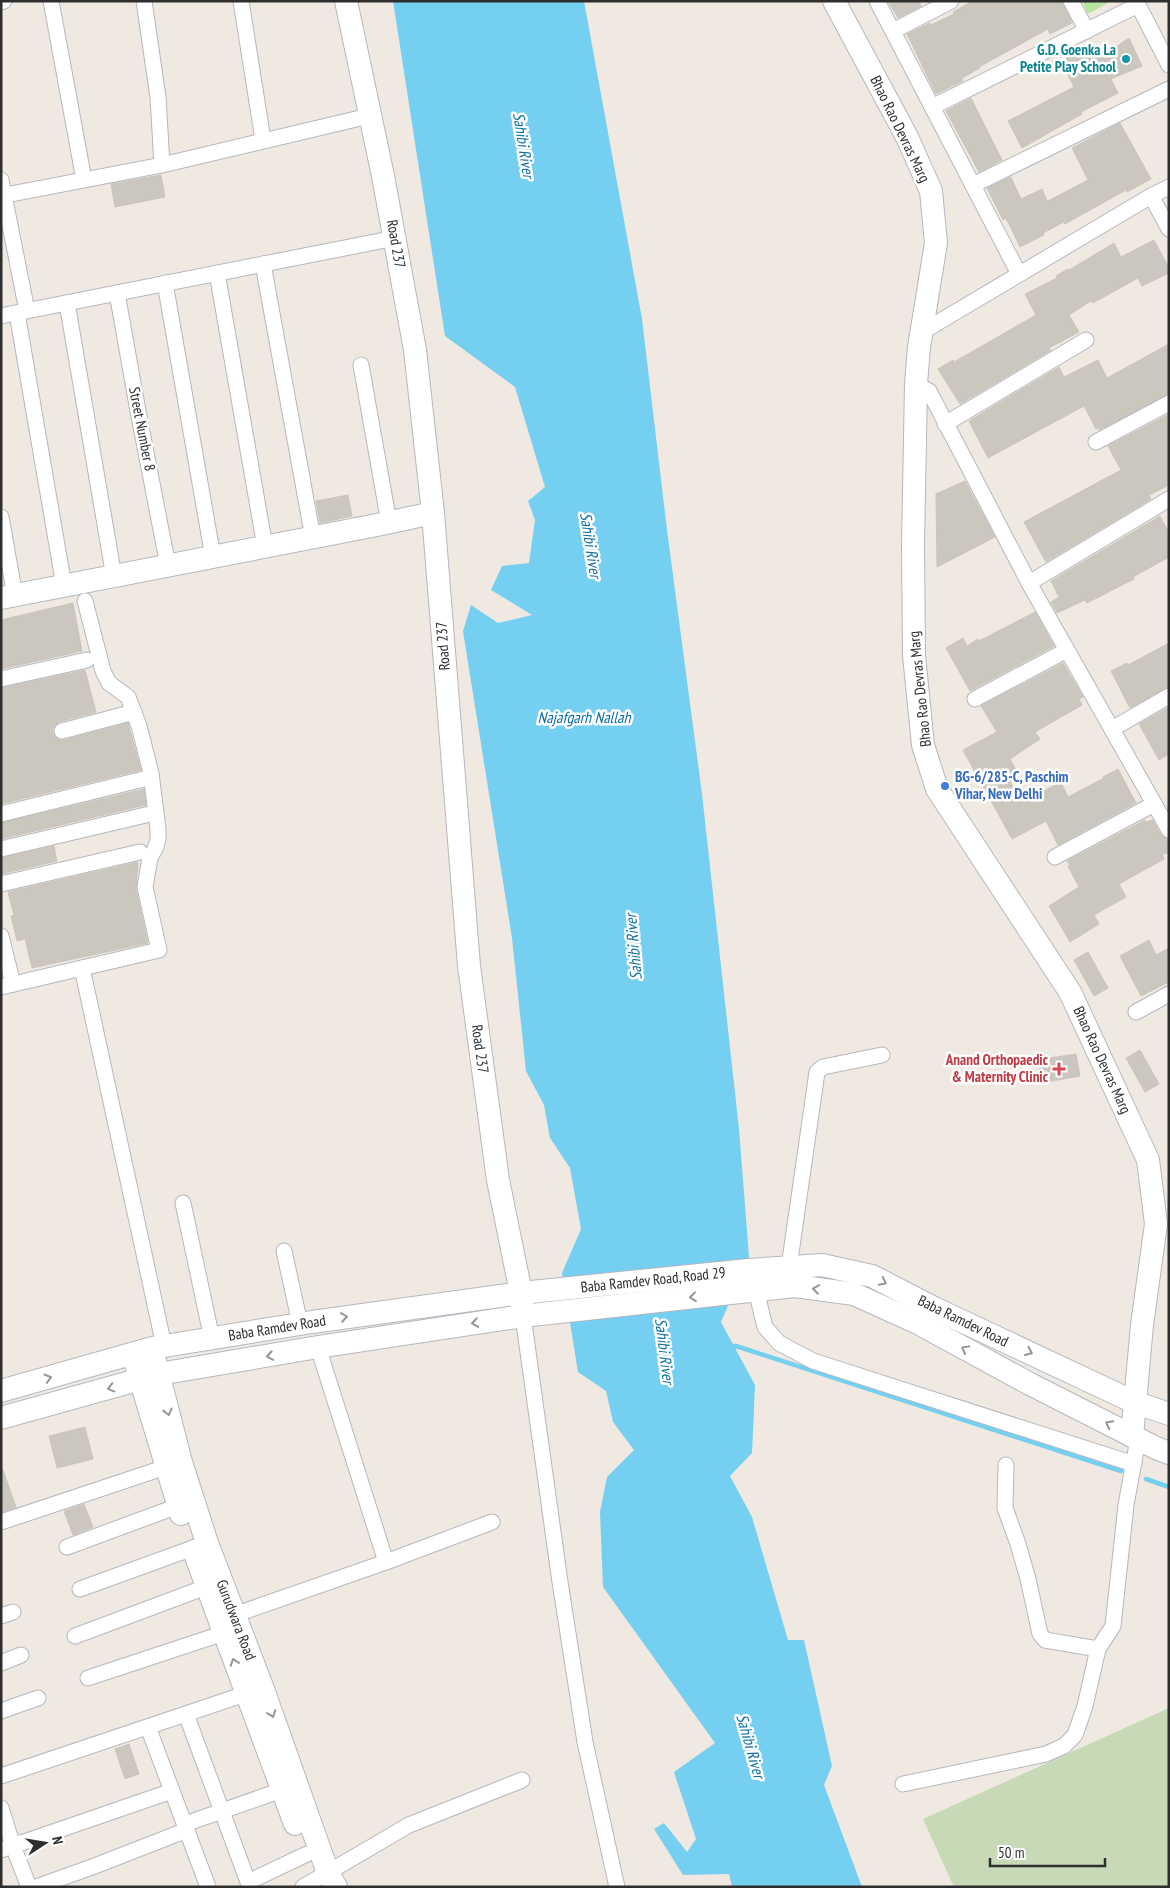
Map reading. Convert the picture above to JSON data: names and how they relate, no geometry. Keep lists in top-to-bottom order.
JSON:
{
  "streets": {
    "street": [
      "Bhao Rao Devras Marg",
      "Road 237",
      "Street Number 8",
      "Baba Ramdev Road, Road 29",
      "Baba Ramdev Road",
      "Gurudwara Road"
    ]
  },
  "crossings": [
    ["Bhao Rao Devras Marg", "Baba Ramdev Road"],
    ["Road 237", "Baba Ramdev Road"],
    ["Baba Ramdev Road, Road 29", "Baba Ramdev Road"],
    ["Baba Ramdev Road", "Gurudwara Road"]
  ],
  "water": ["Sahibi River", "Najafgarh Nallah"],
  "places": {
    "other": ["G.D. Goenka La Petite Play School", "BG-6/285-C, Paschim Vihar, New Delhi"],
    "health": ["Anand Orthopaedic & Maternity Clinic"]
  },
  "scale_bar": "50 m",
  "north": "right"
}
